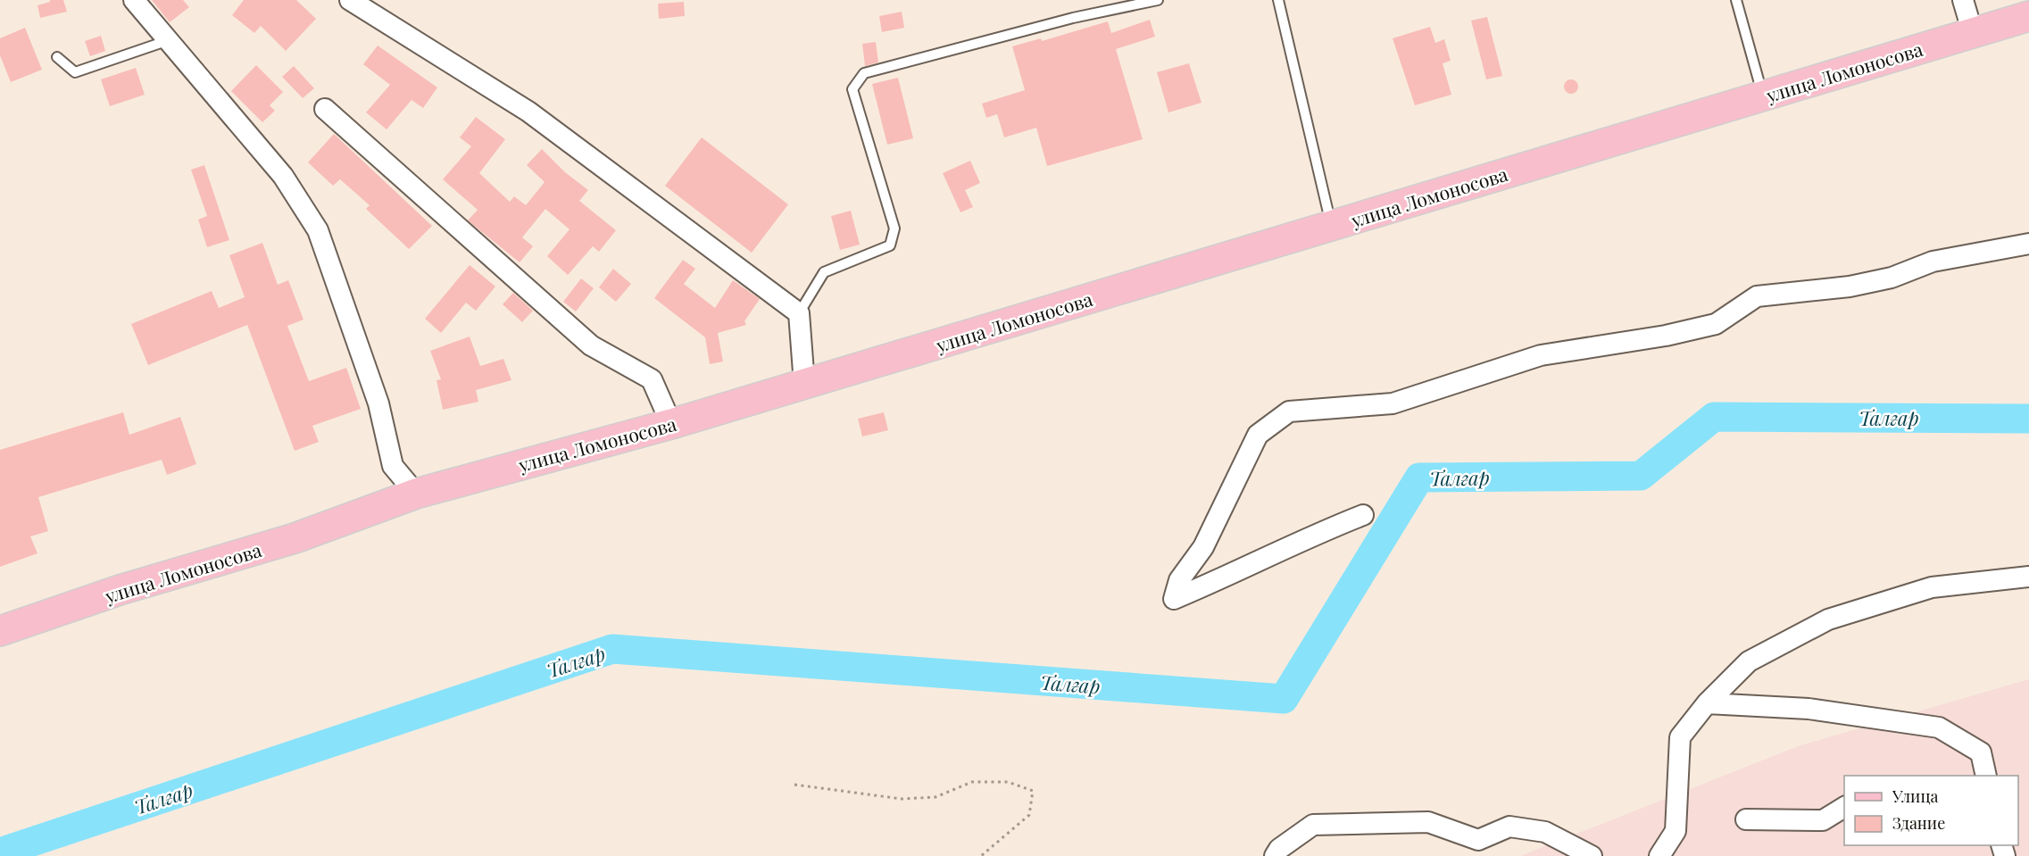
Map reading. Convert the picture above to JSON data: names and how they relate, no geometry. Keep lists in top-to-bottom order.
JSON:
{
  "streets": {
    "main road": ["улица Ломоносова"]
  },
  "water": ["Талғар"],
  "legend": ["Улица", "Здание"]
}
